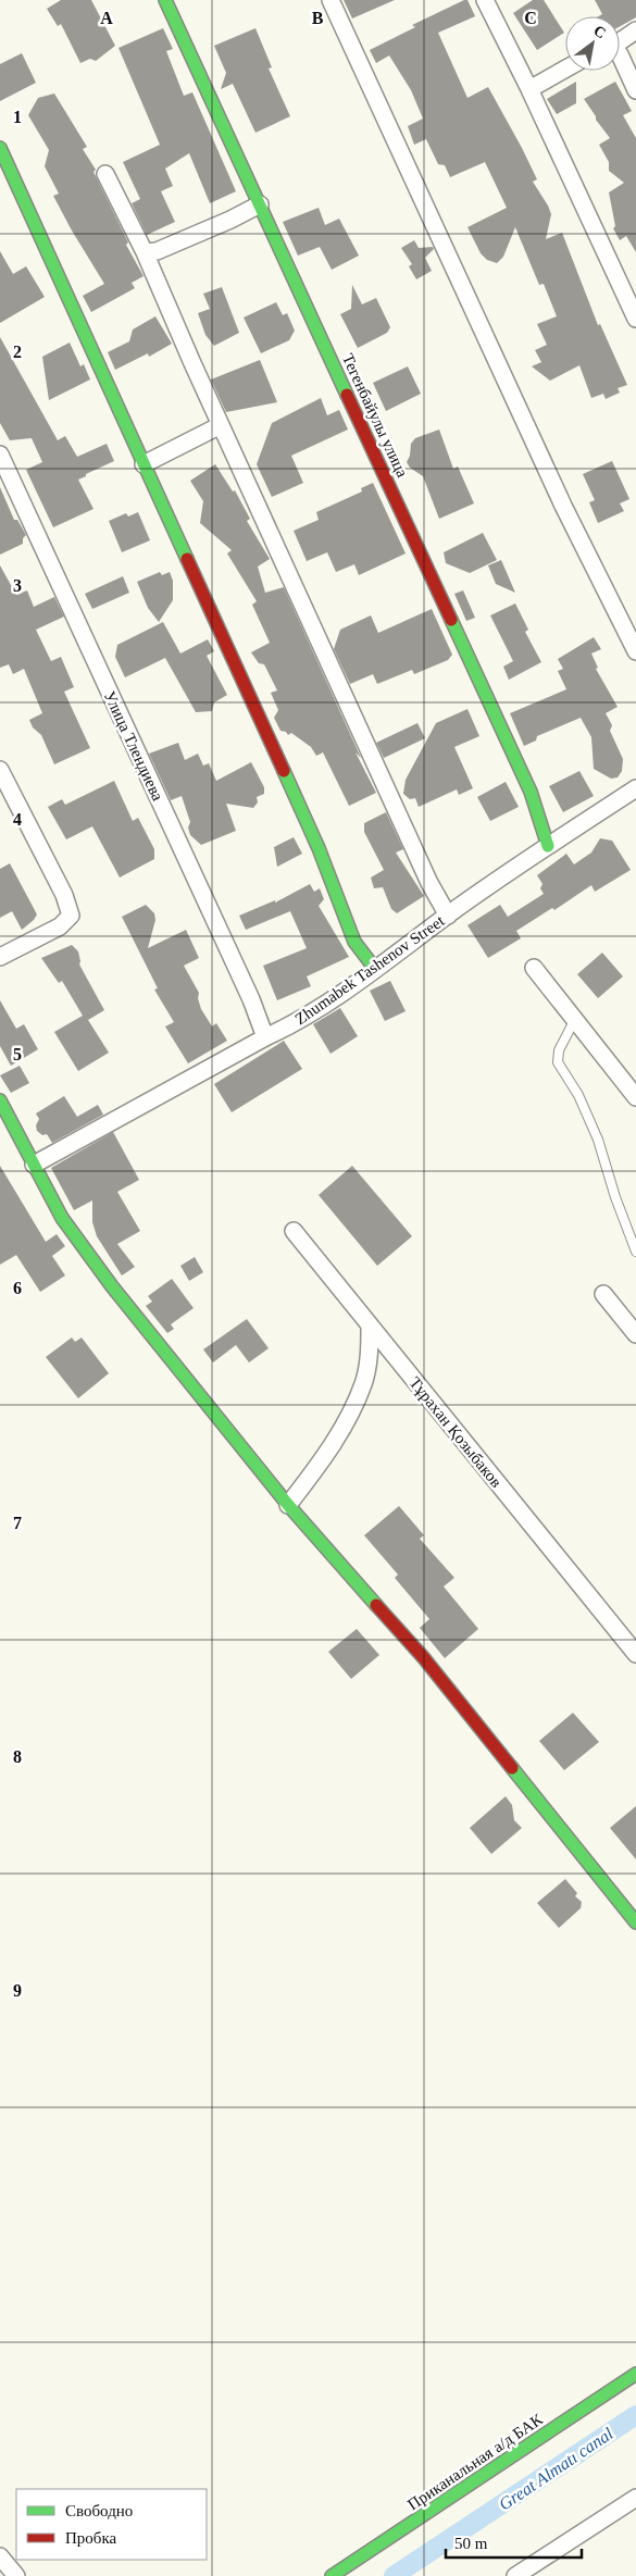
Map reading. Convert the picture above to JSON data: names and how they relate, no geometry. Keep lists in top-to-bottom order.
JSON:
{
  "streets": {
    "street": [
      "Тегенбайулы улица",
      "Улица Тлендиева",
      "Zhumabek Tashenov Street",
      "Тұрахан Қозыбаков",
      "Приканальная а/д БАК"
    ]
  },
  "crossings": [
    ["Тегенбайулы улица", "Zhumabek Tashenov Street"],
    ["Улица Тлендиева", "Zhumabek Tashenov Street"]
  ],
  "water": ["Great Almatı canal"],
  "legend": ["Свободно", "Пробка"],
  "scale_bar": "50 m",
  "north": "top right",
  "grid": {
    "columns": ["A", "B", "C"],
    "rows": [
      "1",
      "2",
      "3",
      "4",
      "5",
      "6",
      "7",
      "8",
      "9"
    ]
  }
}
